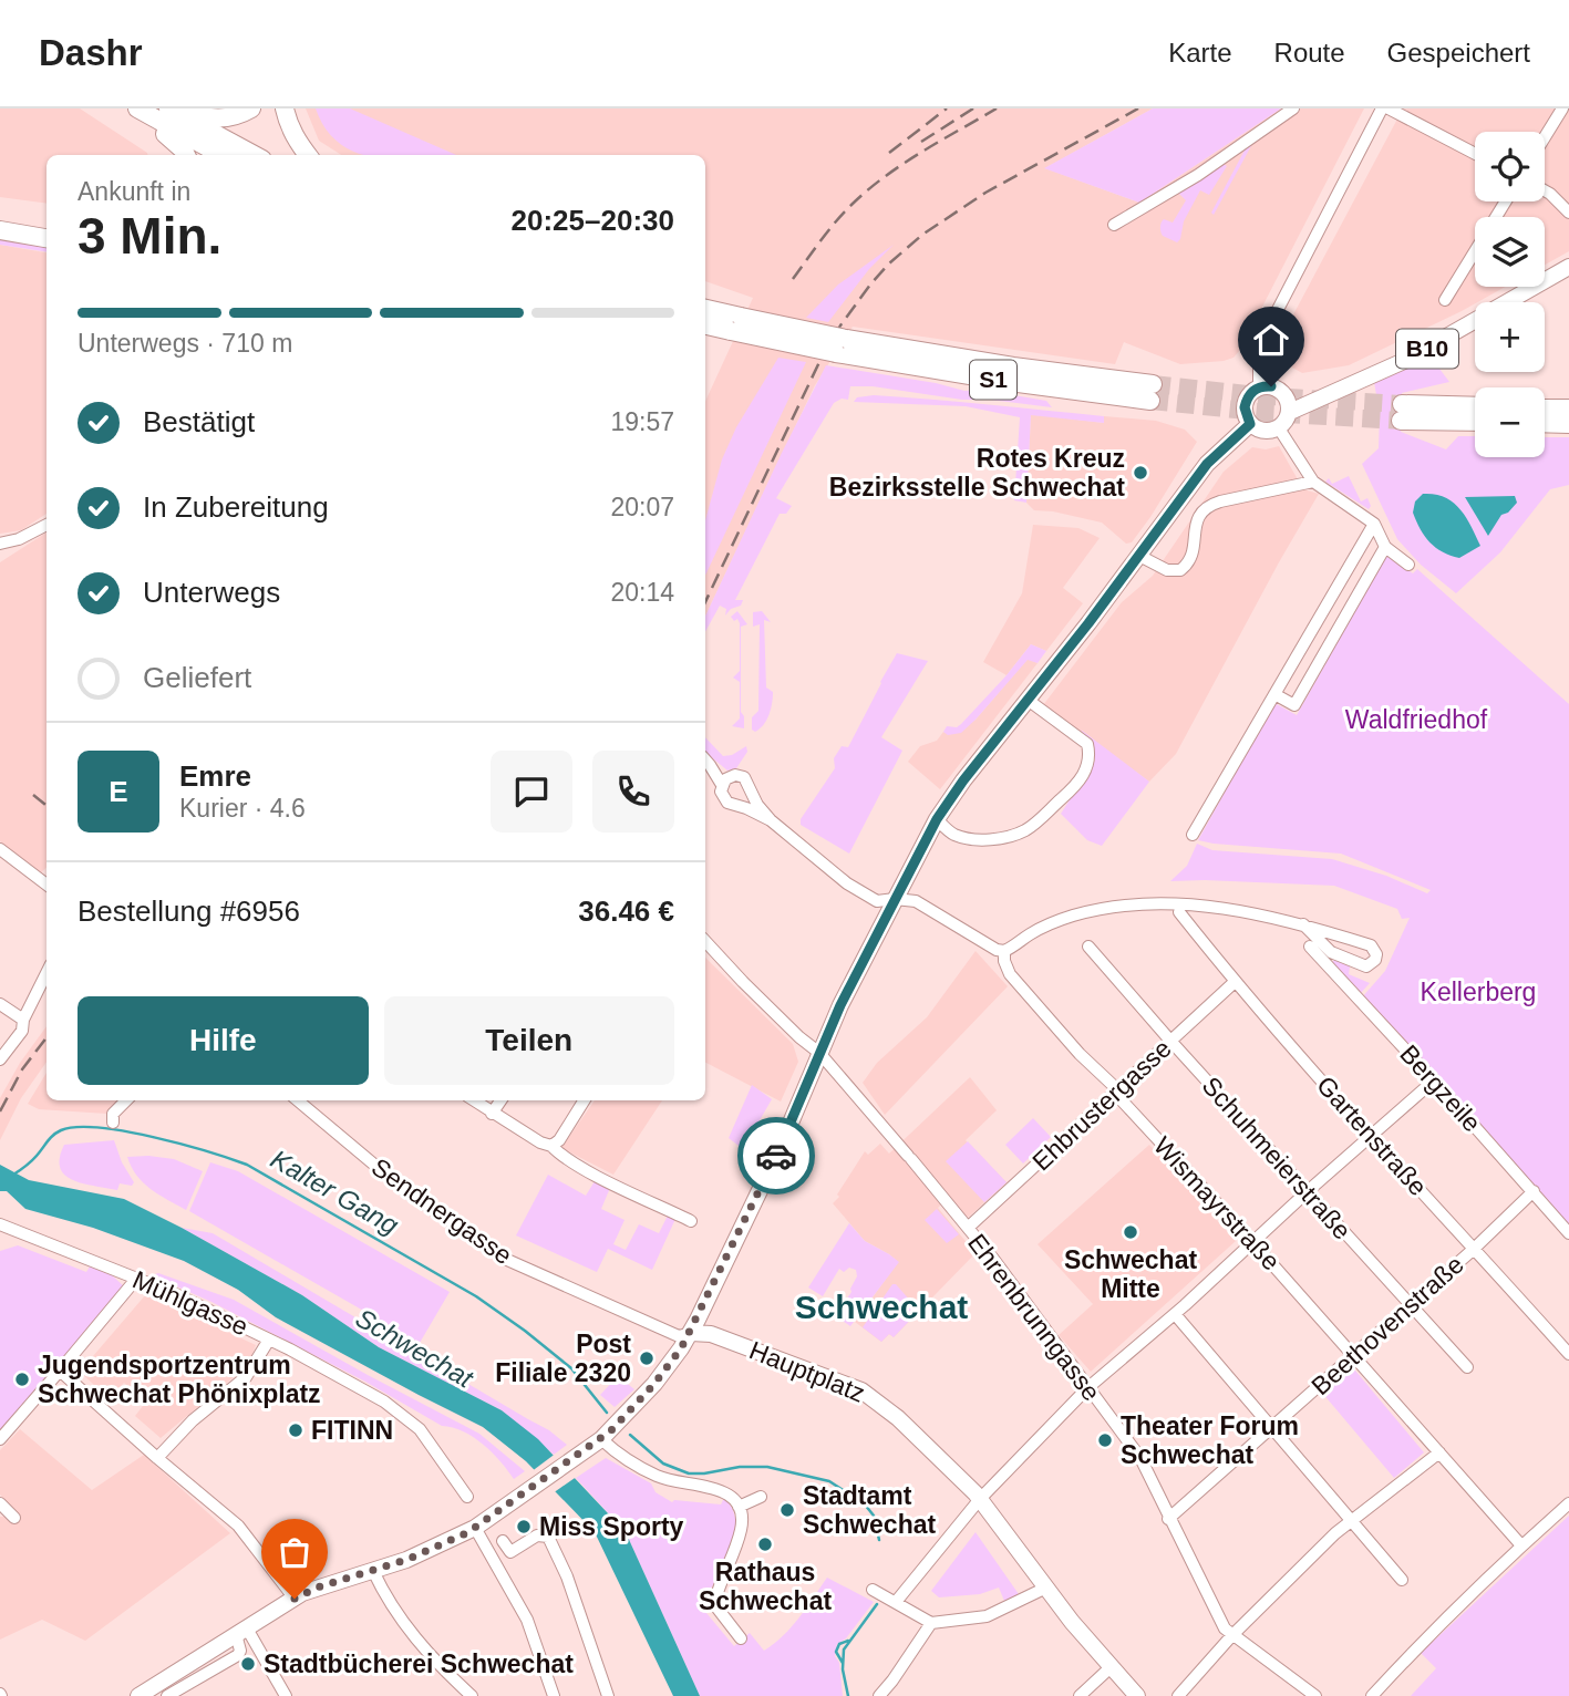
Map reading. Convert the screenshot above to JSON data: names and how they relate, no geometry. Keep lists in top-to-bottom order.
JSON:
{
  "streets": {
    "highway": ["S1"],
    "main road": ["B10", "Hauptplatz"],
    "street": [
      "Bergzeile",
      "Ehbrustergasse",
      "Gartenstraße",
      "Schuhmeierstraße",
      "Wismayrstraße",
      "Sendnergasse",
      "Mühlgasse",
      "Ehrenbrunngasse",
      "Beethovenstraße"
    ]
  },
  "crossings": [
    ["Bergzeile", "Beethovenstraße"],
    ["Ehbrustergasse", "Gartenstraße"],
    ["Ehbrustergasse", "Schuhmeierstraße"],
    ["Ehbrustergasse", "Wismayrstraße"],
    ["Ehbrustergasse", "Ehrenbrunngasse"],
    ["Gartenstraße", "Beethovenstraße"],
    ["Schuhmeierstraße", "Beethovenstraße"],
    ["Wismayrstraße", "Beethovenstraße"],
    ["Sendnergasse", "Hauptplatz"],
    ["Ehrenbrunngasse", "Beethovenstraße"]
  ],
  "districts": ["Schwechat"],
  "water": ["Kalter Gang", "Schwechat"],
  "parks": ["Waldfriedhof", "Kellerberg"],
  "places": [
    "Rotes Kreuz Bezirksstelle Schwechat",
    "Schwechat Mitte",
    "Post Filiale 2320",
    "Jugendsportzentrum Schwechat Phönixplatz",
    "FITINN",
    "Theater Forum Schwechat",
    "Stadtamt Schwechat",
    "Miss Sporty",
    "Rathaus Schwechat",
    "Stadtbücherei Schwechat"
  ],
  "page": {
    "header": "Dashr",
    "nav": ["Karte", "Route", "Gespeichert"],
    "map_buttons": ["+", "−"],
    "heading": ["3 Min.", "Ankunft in", "20:25–20:30"],
    "panel": [
      "Emre",
      "Kurier · 4.6",
      "Bestellung #6956",
      "36.46 €"
    ],
    "bar": "Unterwegs · 710 m",
    "list": [
      ["Bestätigt", "19:57"],
      ["In Zubereitung", "20:07"],
      ["Unterwegs", "20:14"],
      "Geliefert"
    ],
    "round": "E",
    "buttons": ["Hilfe", "Teilen"]
  }
}
